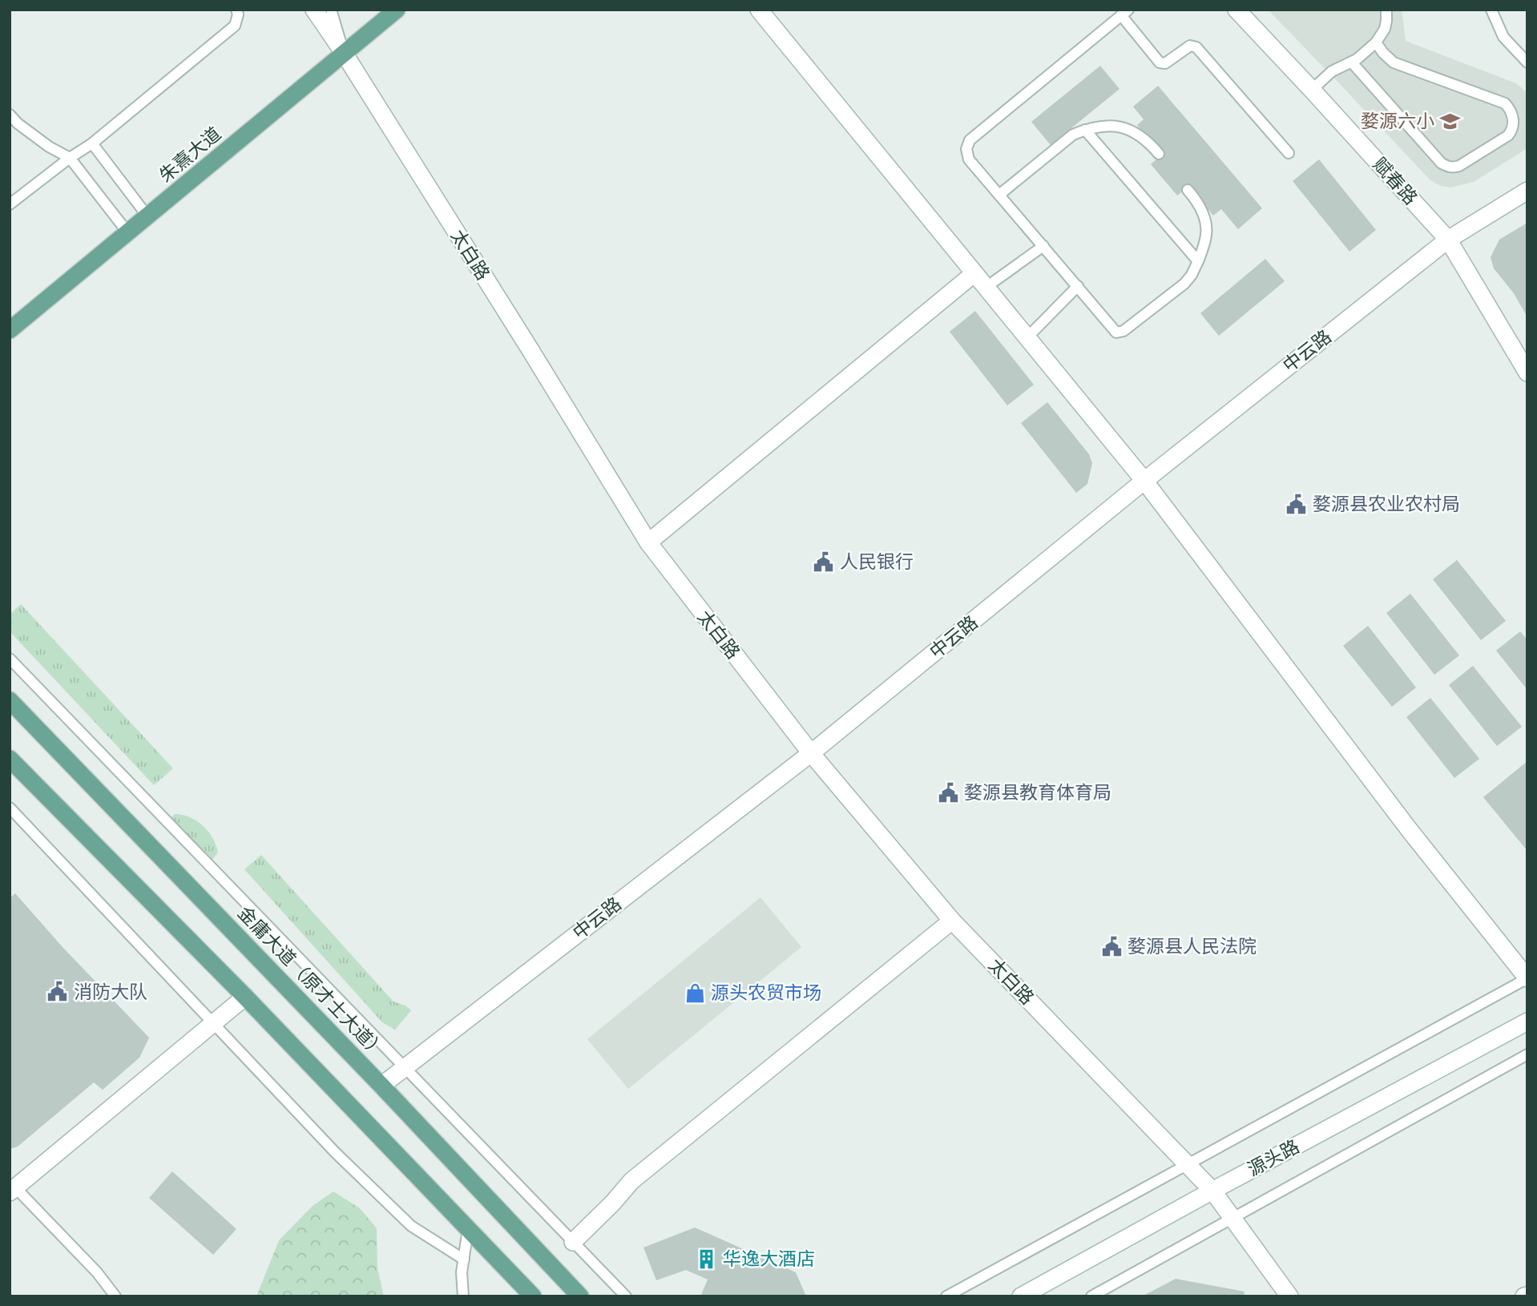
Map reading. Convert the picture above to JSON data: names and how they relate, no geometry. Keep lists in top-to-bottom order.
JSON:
{
  "streets": {
    "main road": ["朱熹大道", "金庸大道（原才士大道）"],
    "street": [
      "赋春路",
      "太白路",
      "中云路",
      "源头路"
    ]
  },
  "crossings": [
    ["朱熹大道", "太白路"],
    ["赋春路", "中云路"],
    ["太白路", "中云路"],
    ["太白路", "源头路"],
    ["中云路", "金庸大道（原才士大道）"]
  ],
  "places": {
    "school or university": ["婺源六小"],
    "public building": [
      "婺源县农业农村局",
      "人民银行",
      "婺源县教育体育局",
      "婺源县人民法院",
      "消防大队"
    ],
    "shop": ["源头农贸市场"],
    "building": ["华逸大酒店"]
  }
}
